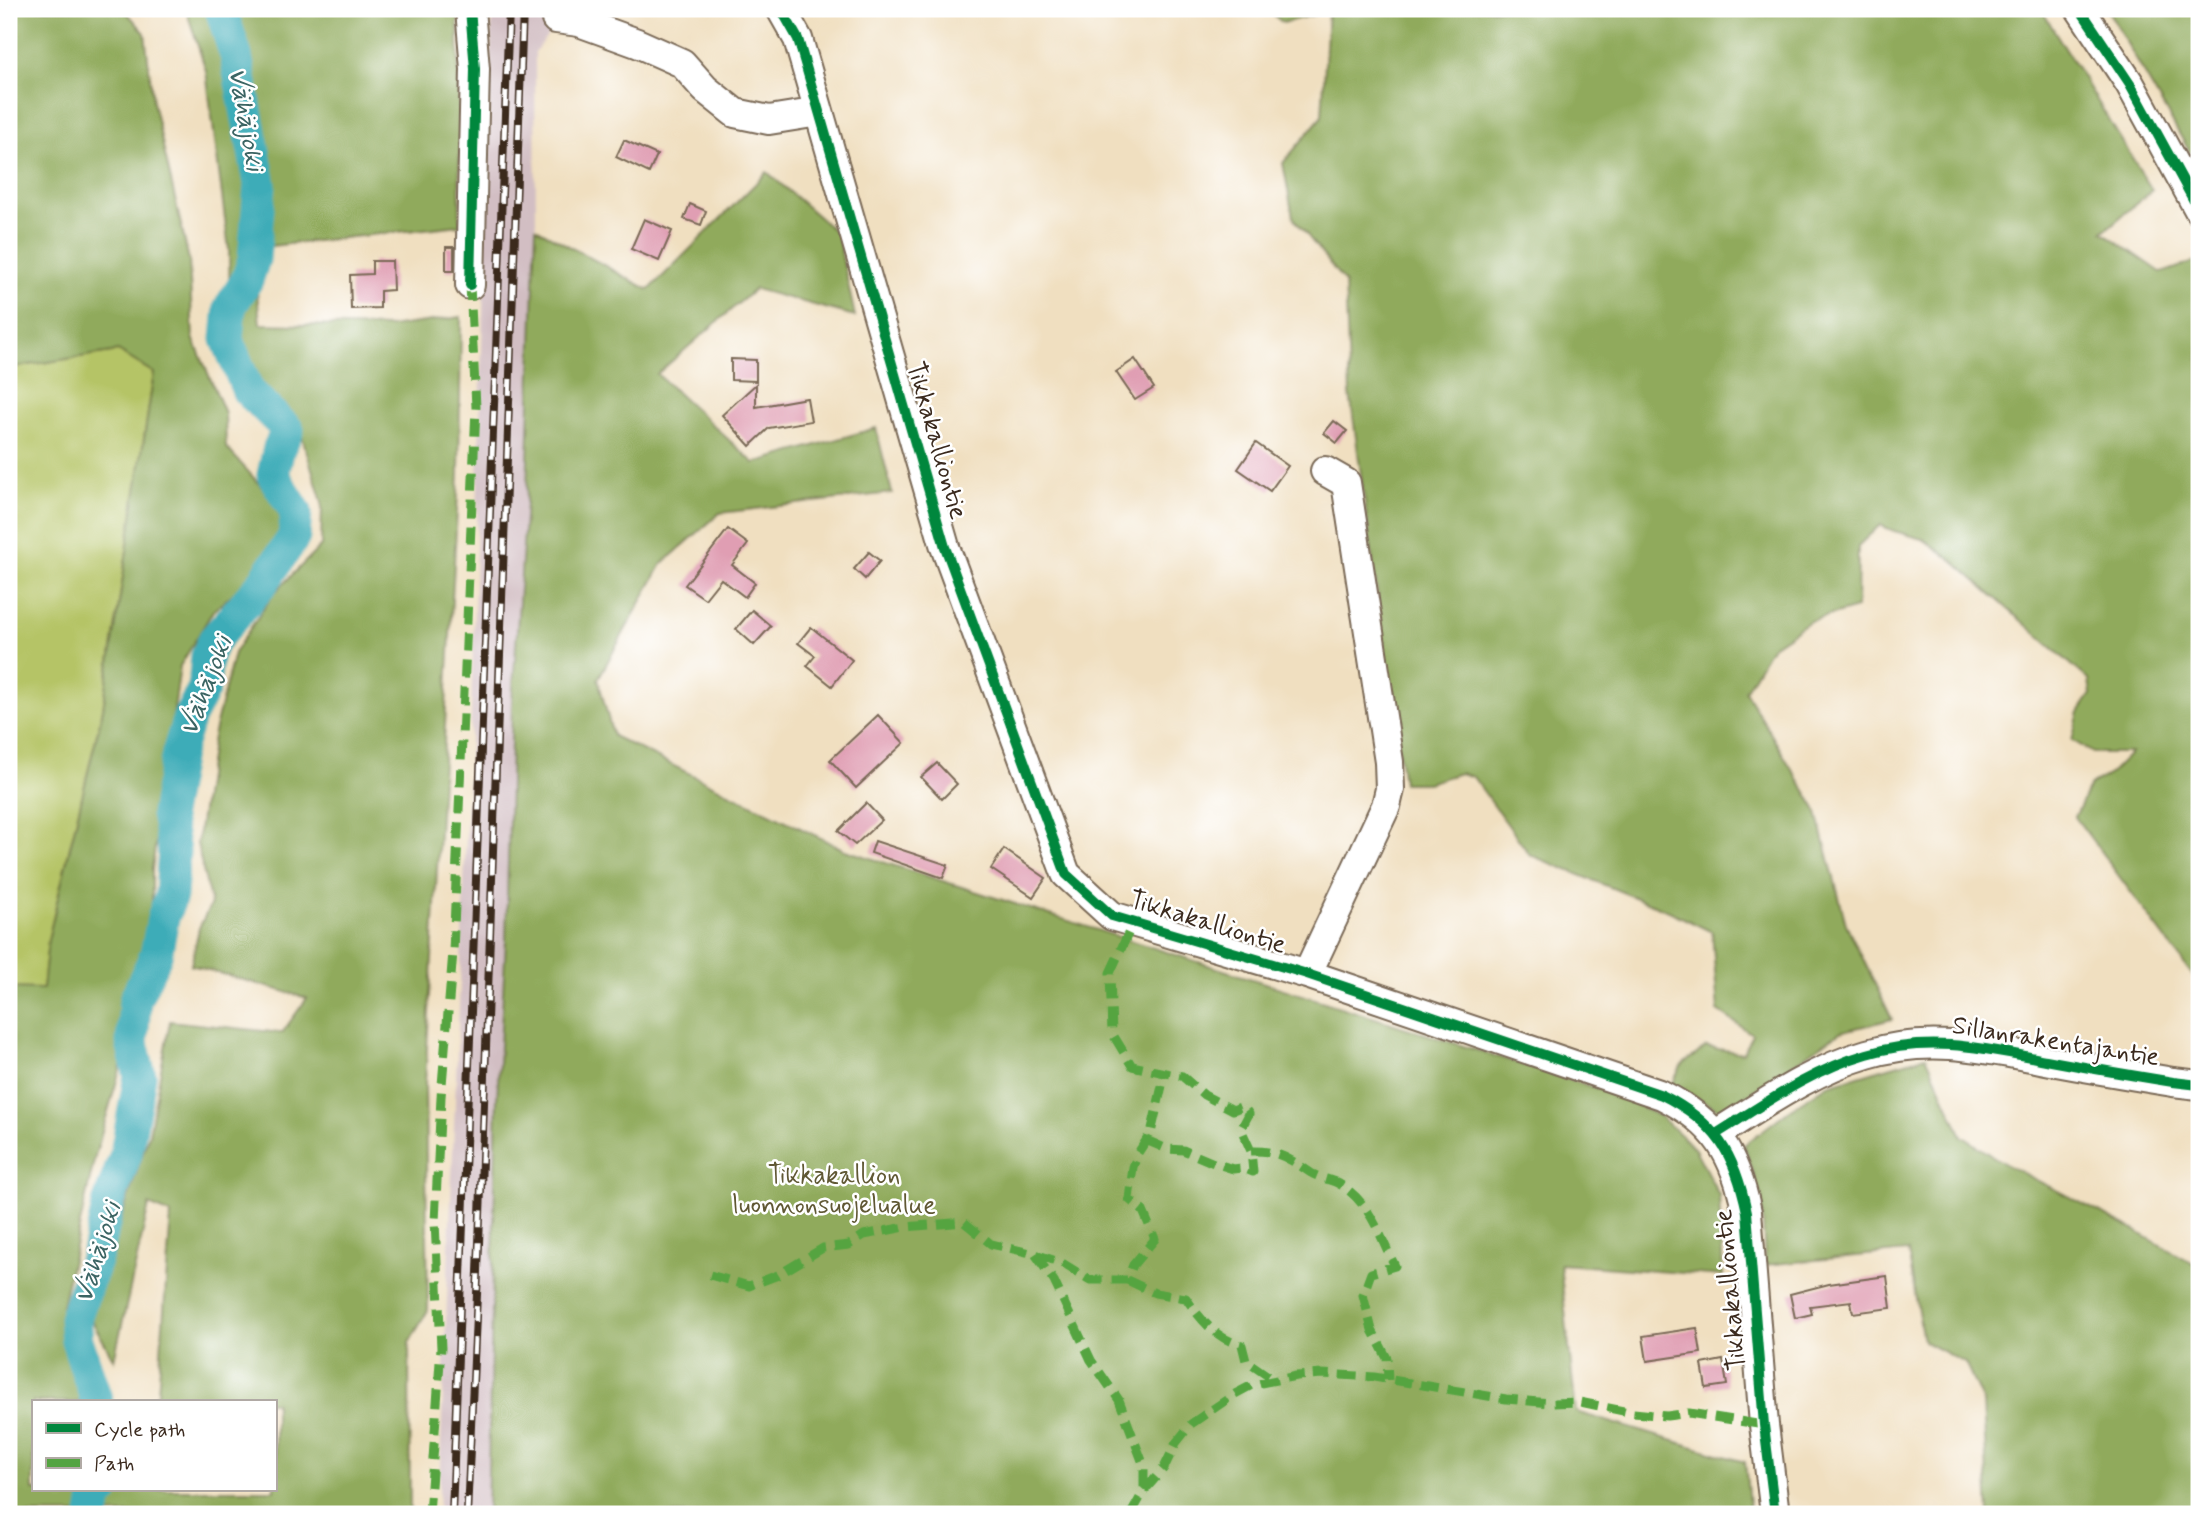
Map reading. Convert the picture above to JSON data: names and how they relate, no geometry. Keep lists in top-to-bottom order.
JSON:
{
  "streets": {
    "street": ["Tikkakalliontie", "Sillanrakentajantie"]
  },
  "crossings": [
    ["Tikkakalliontie", "Sillanrakentajantie"]
  ],
  "water": ["Vähäjoki"],
  "parks": ["Tikkakallion luonnonsuojelualue"],
  "legend": ["Cycle path", "Path"]
}
